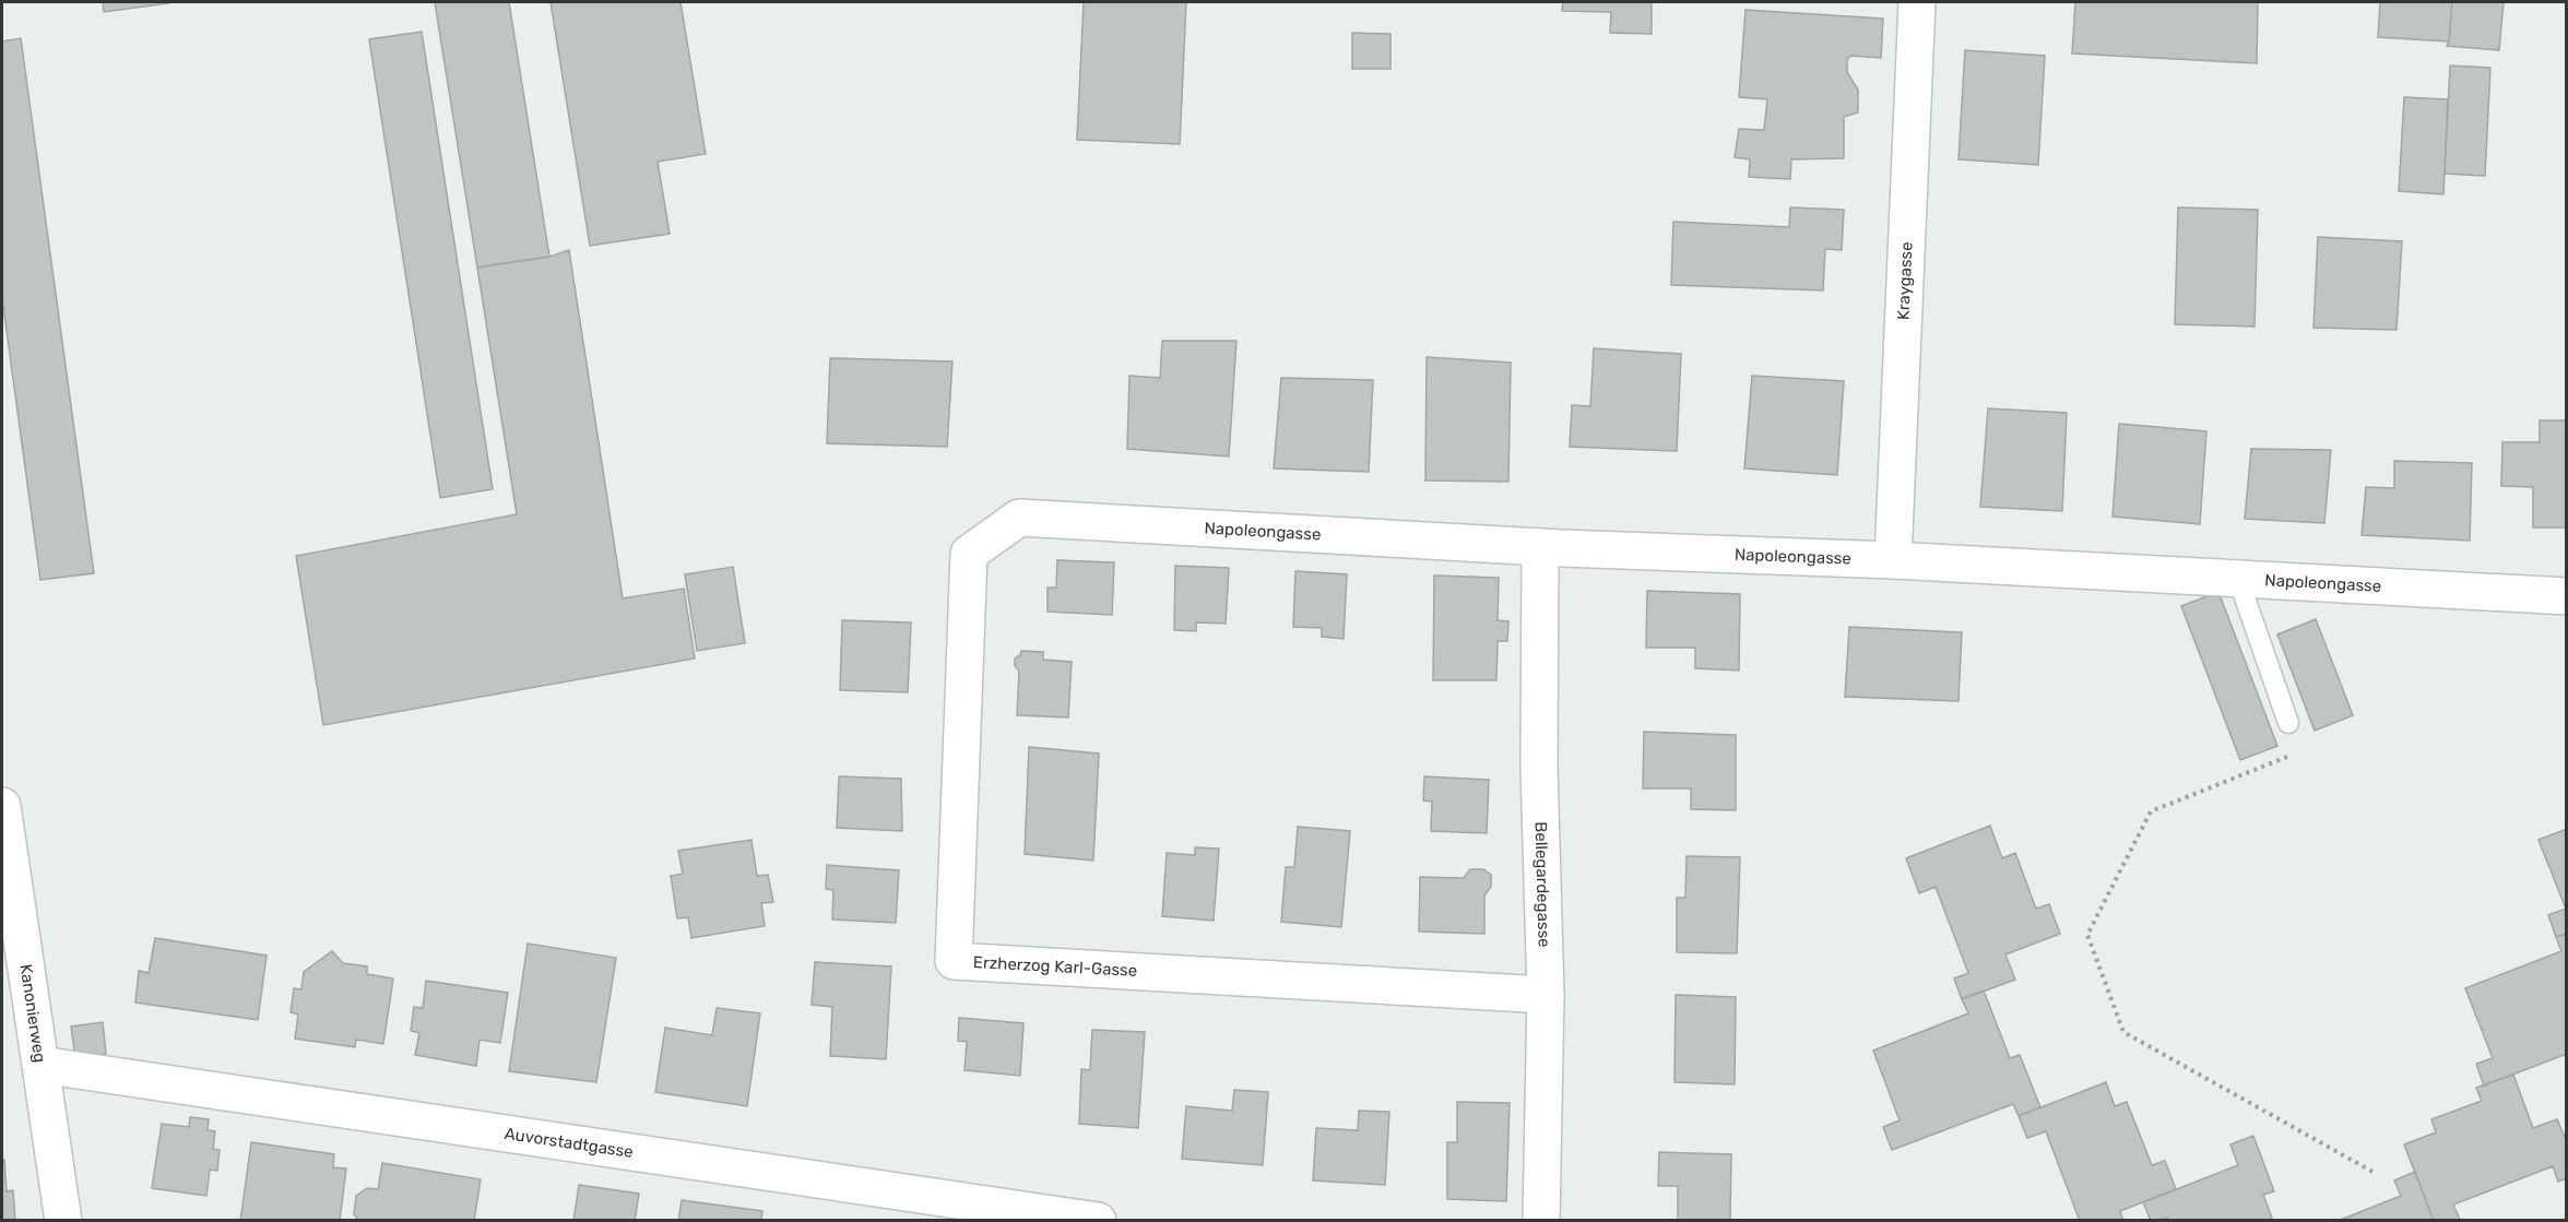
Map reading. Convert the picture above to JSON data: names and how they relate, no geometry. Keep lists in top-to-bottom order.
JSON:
{
  "streets": {
    "street": [
      "Kraygasse",
      "Napoleongasse",
      "Bellegardegasse",
      "Erzherzog Karl-Gasse",
      "Kanonierweg",
      "Auvorstadtgasse"
    ]
  },
  "crossings": [
    ["Kraygasse", "Napoleongasse"],
    ["Napoleongasse", "Bellegardegasse"],
    ["Napoleongasse", "Erzherzog Karl-Gasse"],
    ["Bellegardegasse", "Erzherzog Karl-Gasse"],
    ["Kanonierweg", "Auvorstadtgasse"]
  ]
}
